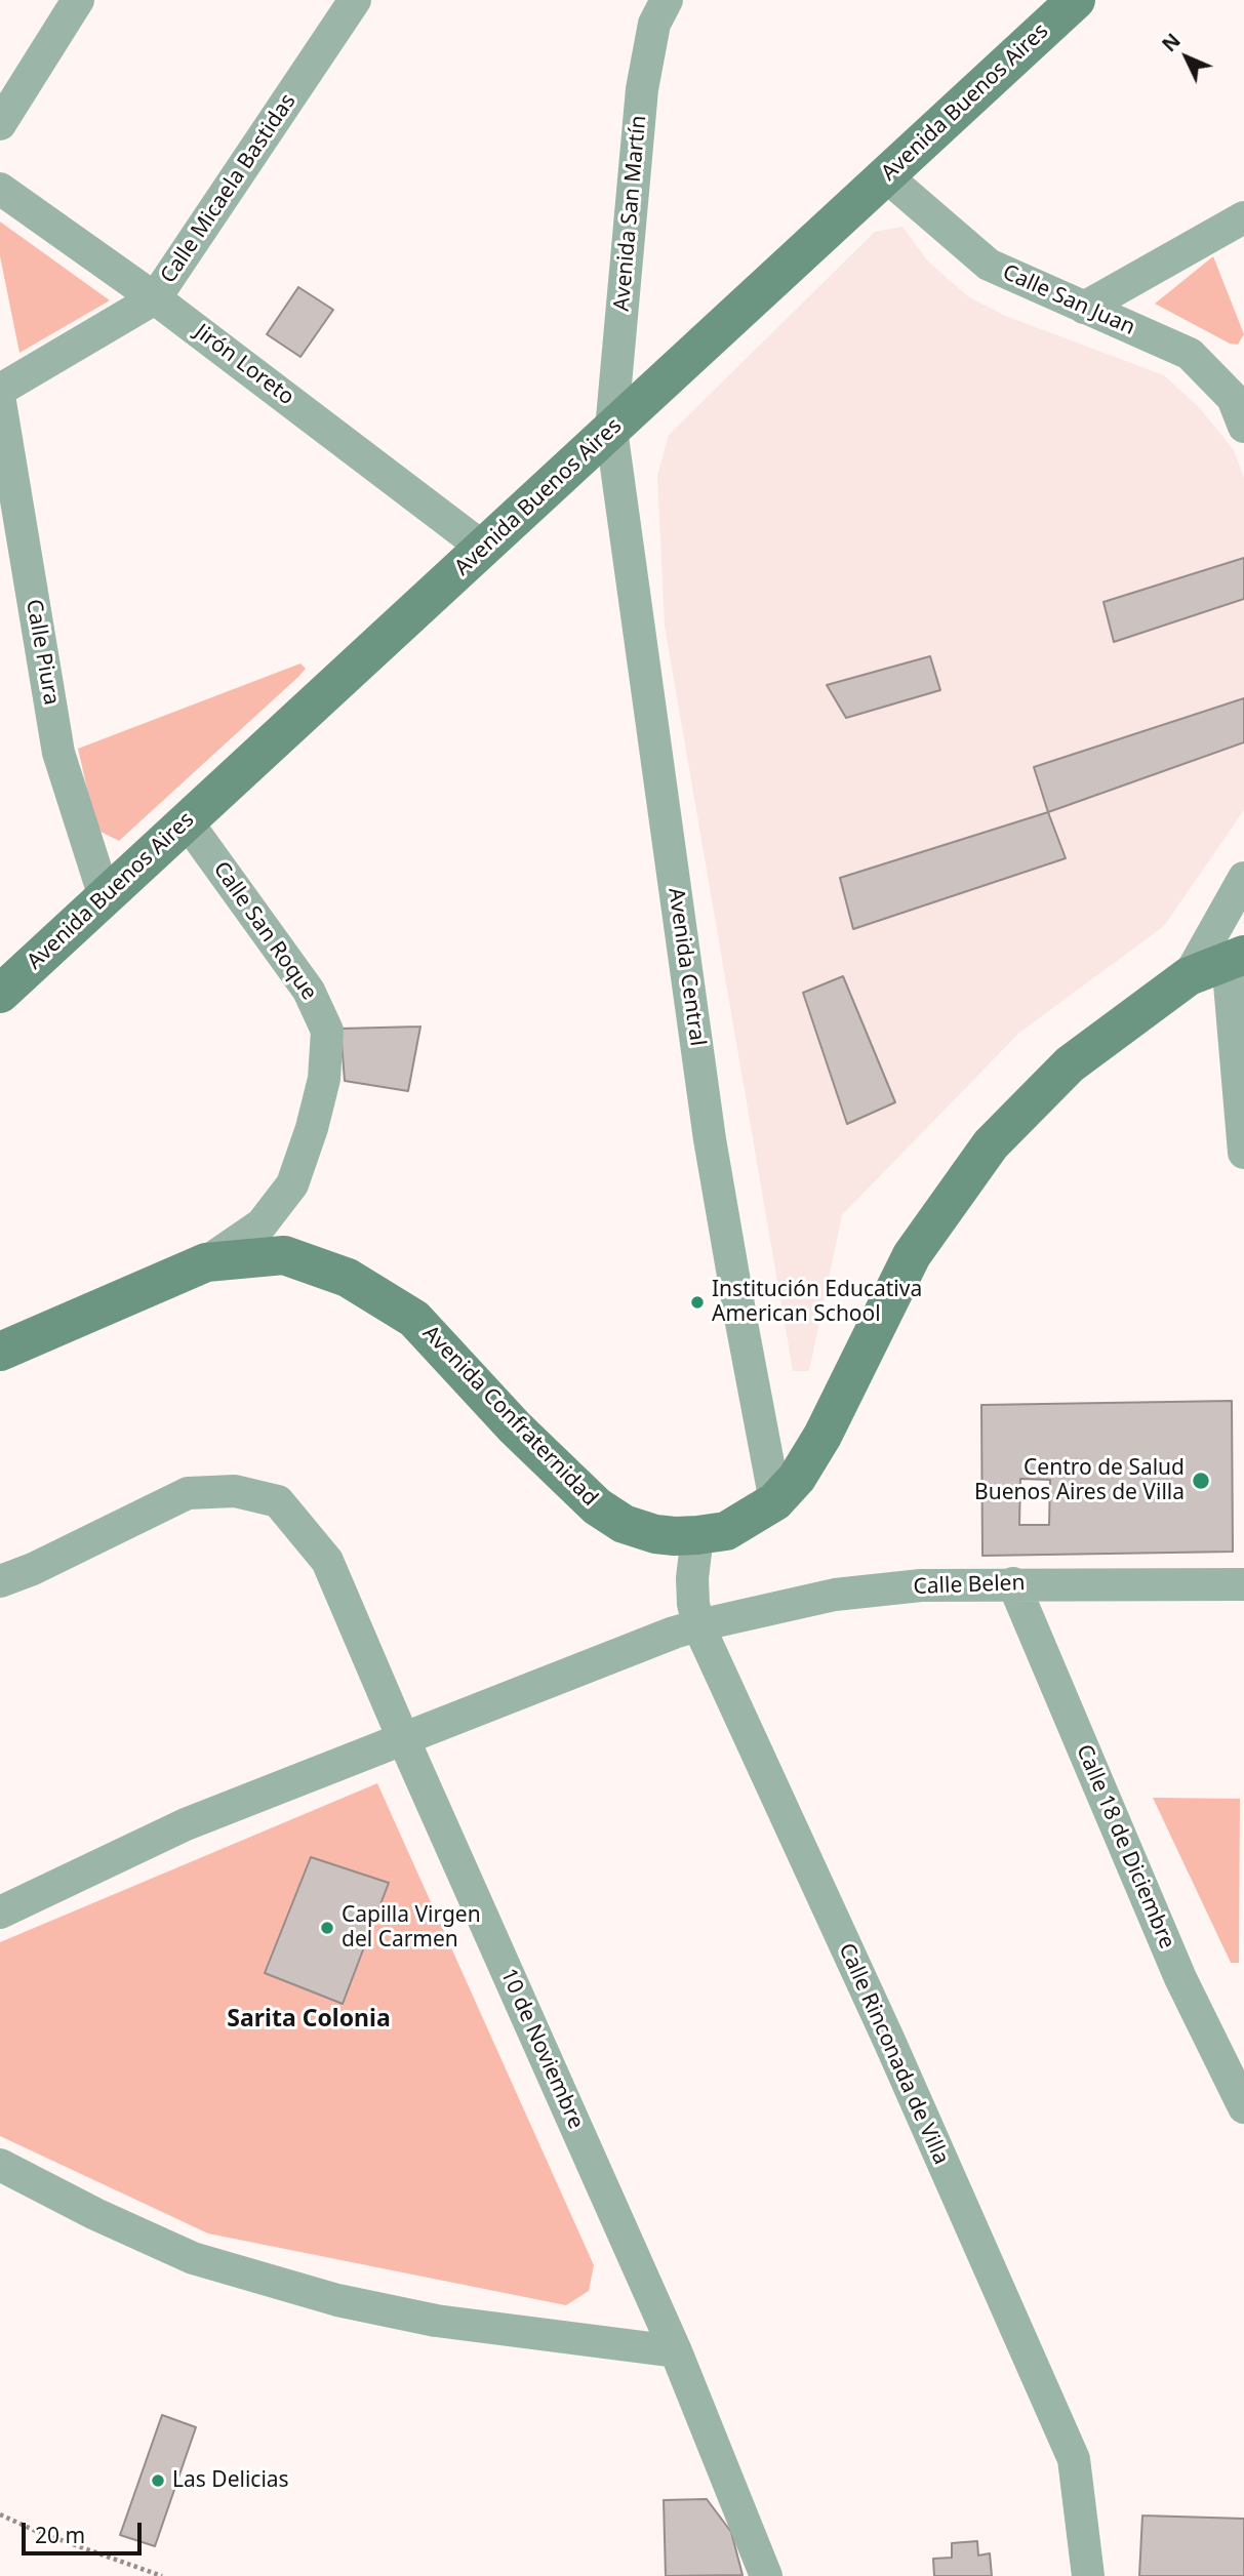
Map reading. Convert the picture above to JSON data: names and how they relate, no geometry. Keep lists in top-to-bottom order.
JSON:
{
  "streets": {
    "street": [
      "Avenida Buenos Aires",
      "Calle Micaela Bastidas",
      "Avenida San Martín",
      "Calle San Juan",
      "Jirón Loreto",
      "Calle Piura",
      "Calle San Roque",
      "Avenida Central",
      "Avenida Confraternidad",
      "Calle Belen",
      "Calle 18 de Diciembre",
      "10 de Noviembre",
      "Calle Rinconada de Villa"
    ]
  },
  "crossings": [
    ["Avenida Buenos Aires", "Avenida San Martín"],
    ["Avenida Buenos Aires", "Calle San Juan"],
    ["Avenida Buenos Aires", "Jirón Loreto"],
    ["Avenida Buenos Aires", "Calle Piura"],
    ["Avenida Buenos Aires", "Calle San Roque"],
    ["Avenida Buenos Aires", "Avenida Central"],
    ["Calle Micaela Bastidas", "Jirón Loreto"],
    ["Avenida San Martín", "Avenida Central"],
    ["Calle San Roque", "Avenida Confraternidad"],
    ["Avenida Central", "Avenida Confraternidad"],
    ["Avenida Confraternidad", "Calle Rinconada de Villa"],
    ["Calle Belen", "Calle 18 de Diciembre"],
    ["Calle Belen", "10 de Noviembre"],
    ["Calle Belen", "Calle Rinconada de Villa"]
  ],
  "districts": ["Sarita Colonia"],
  "places": [
    "Institución Educativa American School",
    "Centro de Salud Buenos Aires de Villa",
    "Capilla Virgen del Carmen",
    "Las Delicias"
  ],
  "scale_bar": "20 m",
  "north": "top left"
}
